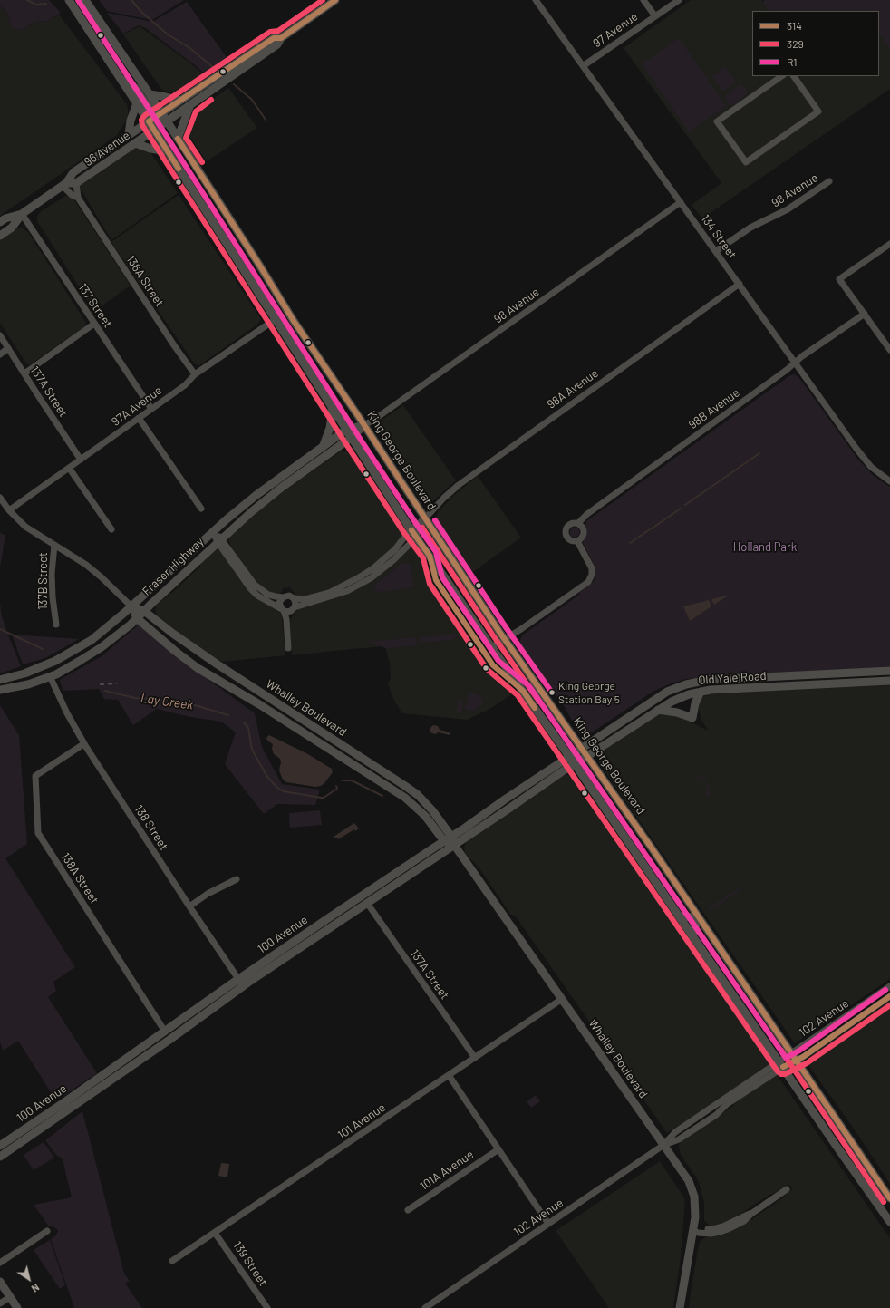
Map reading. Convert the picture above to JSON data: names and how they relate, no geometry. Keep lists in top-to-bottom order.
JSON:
{
  "streets": {
    "main road": [
      "96 Avenue",
      "King George Boulevard",
      "Fraser Highway",
      "Old Yale Road",
      "Whalley Boulevard",
      "100 Avenue"
    ],
    "street": [
      "97 Avenue",
      "98 Avenue",
      "134 Street",
      "136A Street",
      "137 Street",
      "98A Avenue",
      "137A Street",
      "97A Avenue",
      "98B Avenue",
      "137B Street",
      "138 Street",
      "138A Street",
      "102 Avenue",
      "101 Avenue",
      "101A Avenue",
      "139 Street"
    ]
  },
  "crossings": [
    ["97 Avenue", "134 Street"],
    ["96 Avenue", "136A Street"],
    ["96 Avenue", "137 Street"],
    ["96 Avenue", "King George Boulevard"],
    ["98 Avenue", "134 Street"],
    ["98 Avenue", "King George Boulevard"],
    ["98 Avenue", "Fraser Highway"],
    ["134 Street", "98A Avenue"],
    ["134 Street", "98B Avenue"],
    ["136A Street", "97A Avenue"],
    ["137 Street", "97A Avenue"],
    ["98A Avenue", "King George Boulevard"],
    ["137A Street", "97A Avenue"],
    ["137A Street", "100 Avenue"],
    ["137A Street", "101 Avenue"],
    ["97A Avenue", "King George Boulevard"],
    ["97A Avenue", "137B Street"],
    ["King George Boulevard", "Fraser Highway"],
    ["King George Boulevard", "Old Yale Road"],
    ["King George Boulevard", "100 Avenue"],
    ["King George Boulevard", "102 Avenue"],
    ["Fraser Highway", "Whalley Boulevard"],
    ["Fraser Highway", "138 Street"],
    ["137B Street", "Whalley Boulevard"],
    ["Old Yale Road", "100 Avenue"],
    ["Whalley Boulevard", "100 Avenue"],
    ["Whalley Boulevard", "102 Avenue"],
    ["Whalley Boulevard", "101 Avenue"],
    ["138 Street", "138A Street"],
    ["138 Street", "100 Avenue"],
    ["138A Street", "100 Avenue"],
    ["101 Avenue", "139 Street"]
  ],
  "water": ["Lay Creek"],
  "parks": ["Holland Park"],
  "places": ["King George Station Bay 5"],
  "lines": ["transit line 314", "transit line 329", "transit line R1"],
  "legend": ["314", "329", "R1"],
  "north": "bottom right"
}
